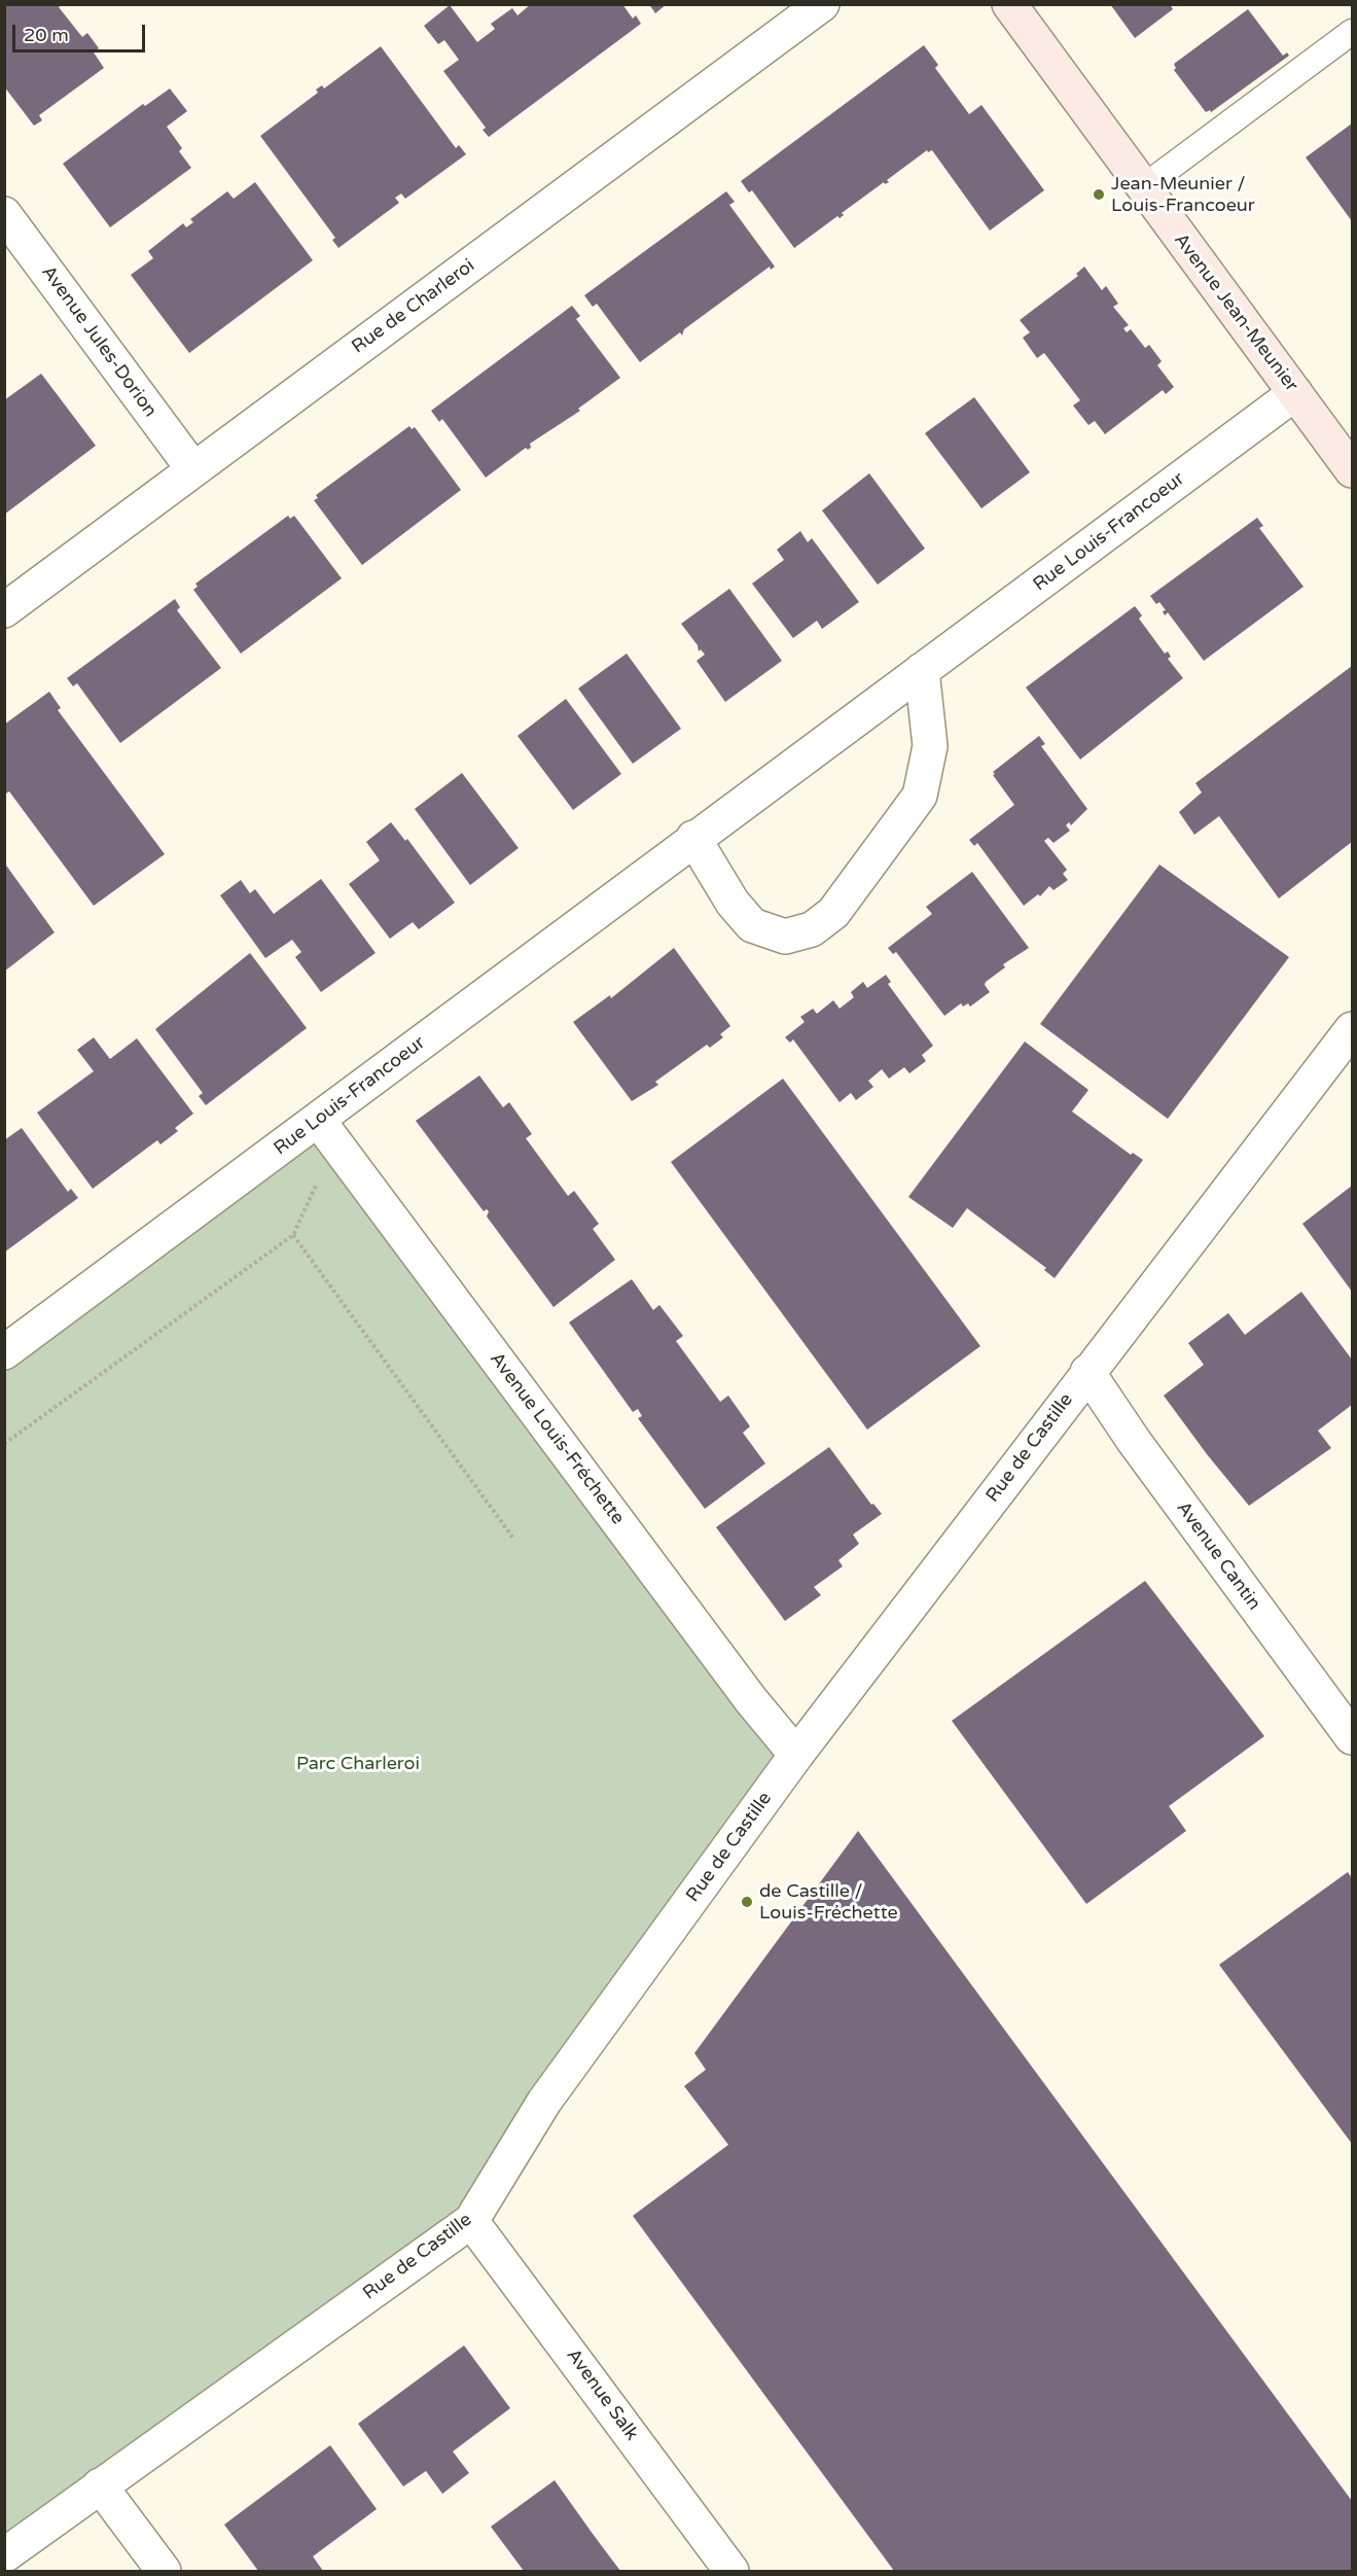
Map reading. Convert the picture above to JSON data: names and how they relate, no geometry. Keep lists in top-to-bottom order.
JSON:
{
  "streets": {
    "street": [
      "Rue de Charleroi",
      "Avenue Jean-Meunier",
      "Avenue Jules-Dorion",
      "Rue Louis-Francoeur",
      "Avenue Louis-Fréchette",
      "Rue de Castille",
      "Avenue Cantin",
      "Avenue Salk"
    ]
  },
  "crossings": [
    ["Rue de Charleroi", "Avenue Jules-Dorion"],
    ["Avenue Jean-Meunier", "Rue Louis-Francoeur"],
    ["Rue Louis-Francoeur", "Avenue Louis-Fréchette"],
    ["Avenue Louis-Fréchette", "Rue de Castille"],
    ["Rue de Castille", "Avenue Cantin"],
    ["Rue de Castille", "Avenue Salk"]
  ],
  "parks": ["Parc Charleroi"],
  "places": ["Jean-Meunier / Louis-Francoeur", "de Castille / Louis-Fréchette"],
  "scale_bar": "20 m"
}
